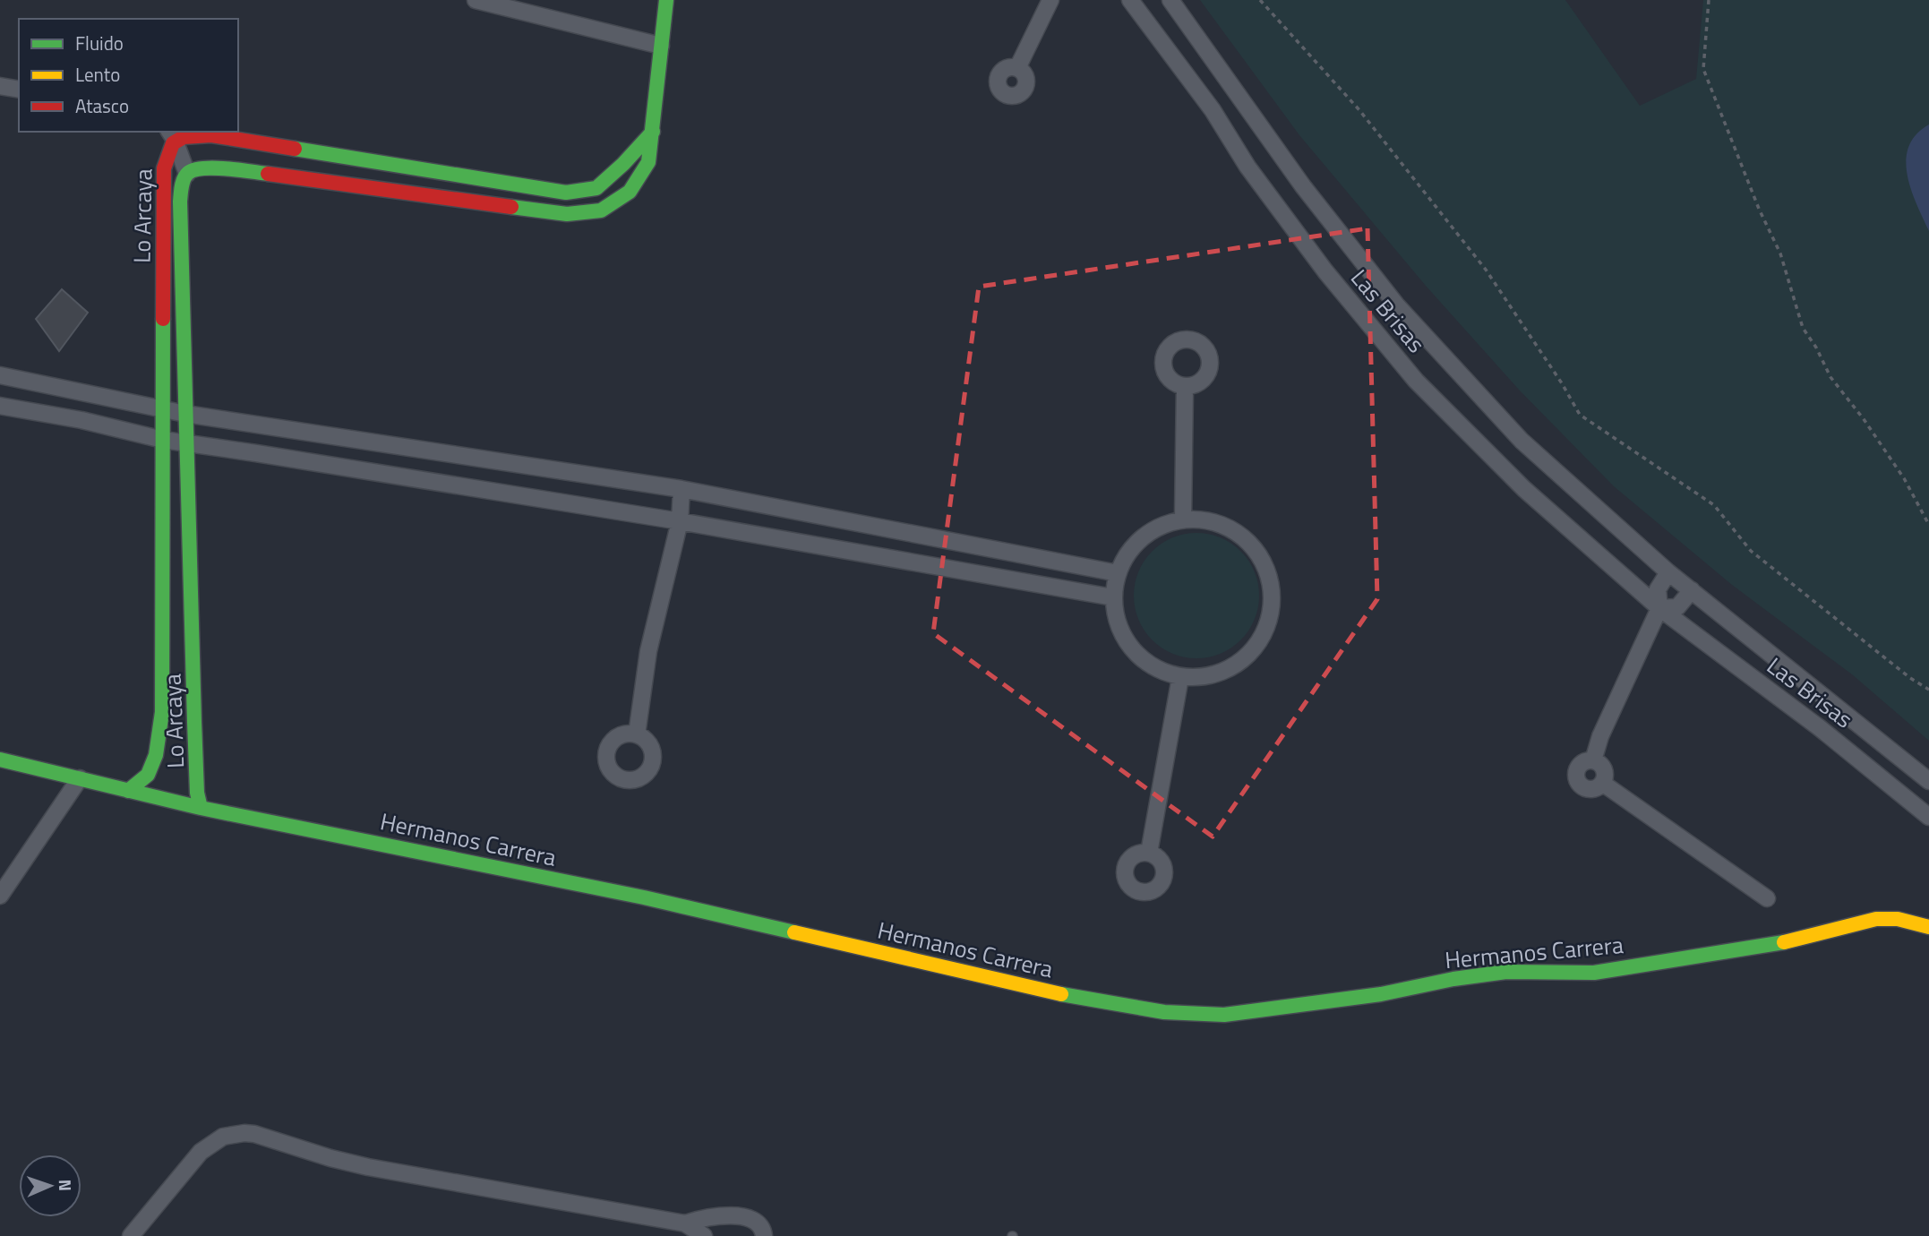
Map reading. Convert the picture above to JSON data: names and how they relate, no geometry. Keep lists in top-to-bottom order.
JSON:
{
  "streets": {
    "street": ["Lo Arcaya", "Las Brisas", "Hermanos Carrera"]
  },
  "crossings": [
    ["Lo Arcaya", "Hermanos Carrera"]
  ],
  "legend": ["Fluido", "Lento", "Atasco"],
  "north": "right"
}
